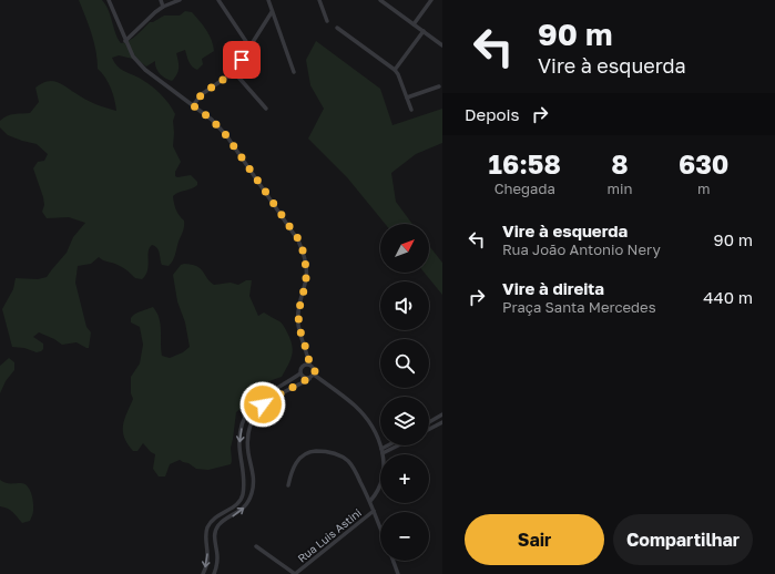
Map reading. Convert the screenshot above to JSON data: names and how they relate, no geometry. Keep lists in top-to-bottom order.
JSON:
{
  "streets": {
    "street": ["Rua Luis Astini"]
  },
  "north": "top right",
  "page": {
    "turn": ["90 m", "Vire à esquerda"],
    "then": "Depois",
    "eta": [
      "16:58",
      "Chegada",
      "8",
      "min",
      "630",
      "m"
    ],
    "list": [
      {
        "name": "Vire à esquerda",
        "note": "Rua João Antonio Nery",
        "value": "90 m"
      },
      {
        "name": "Vire à direita",
        "note": "Praça Santa Mercedes",
        "value": "440 m"
      }
    ],
    "map_buttons": ["+", "−"],
    "buttons": ["Sair", "Compartilhar"]
  }
}
